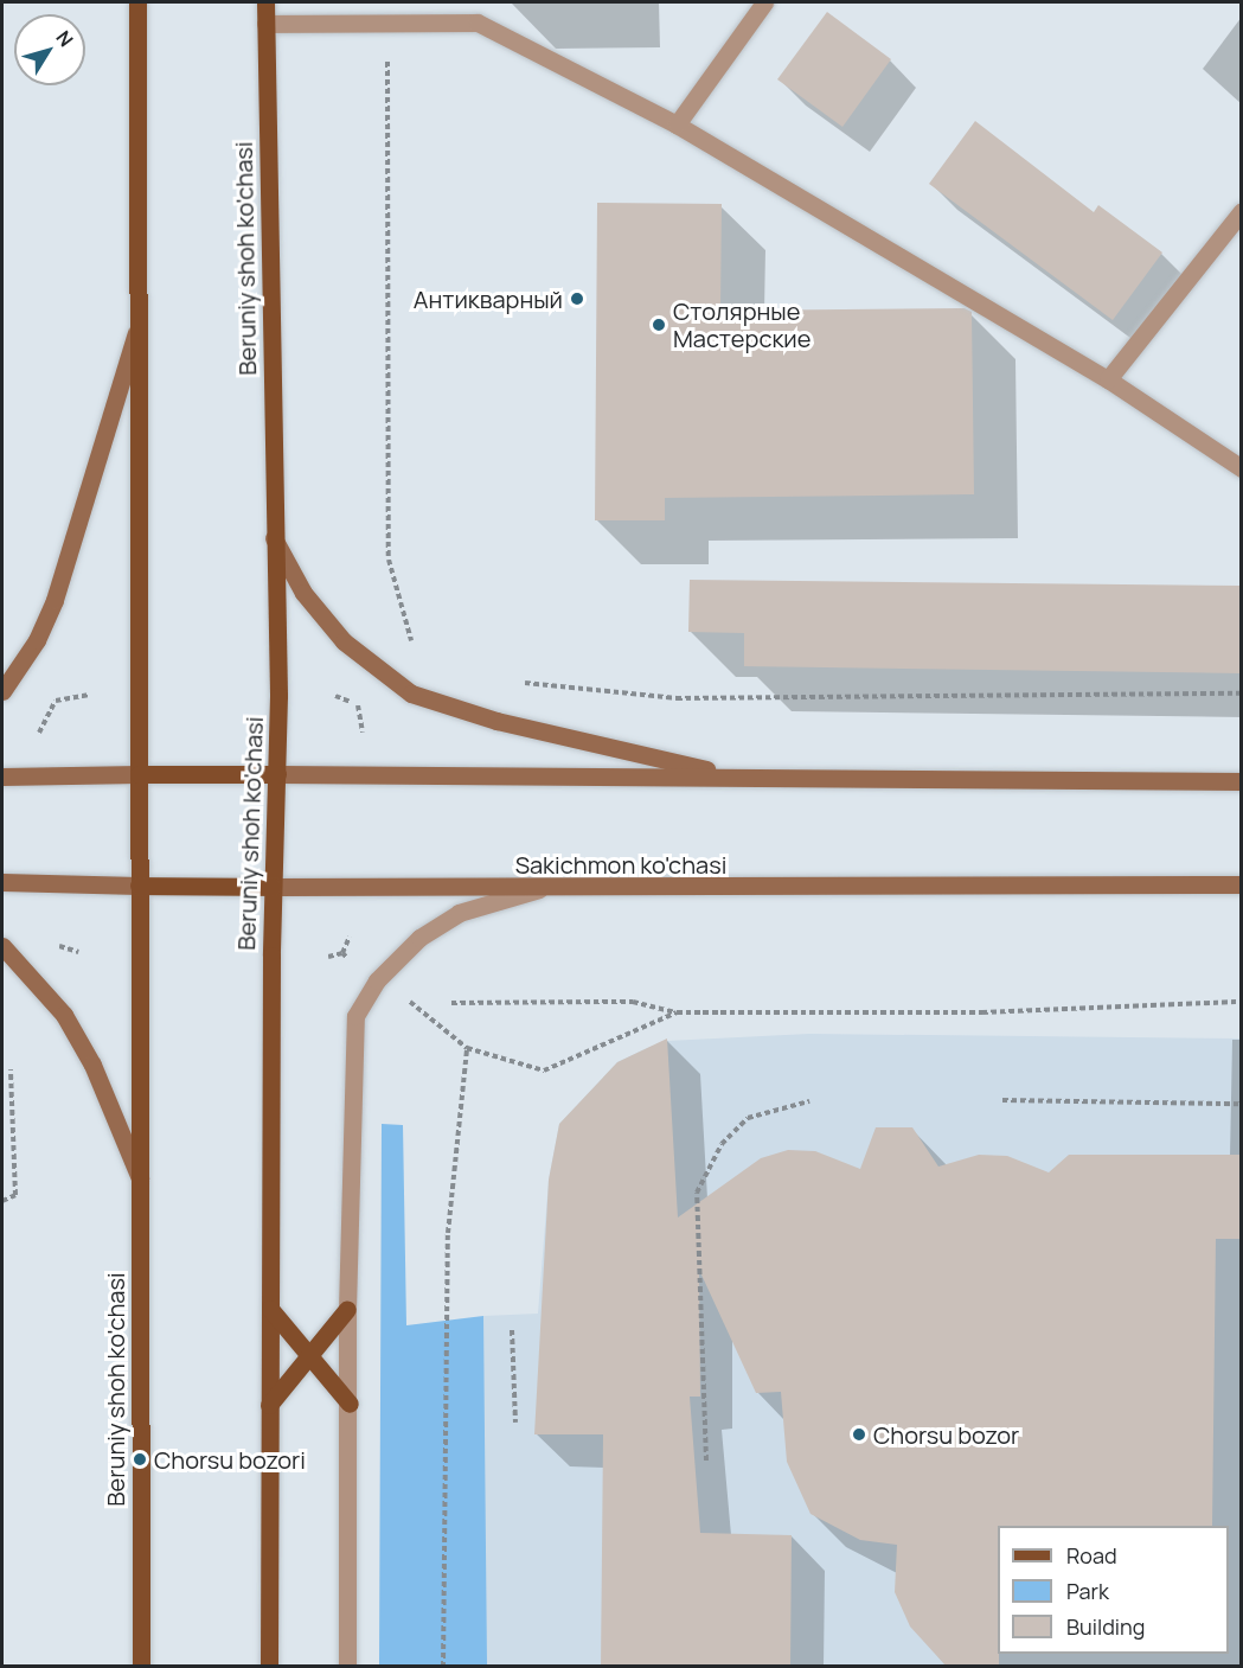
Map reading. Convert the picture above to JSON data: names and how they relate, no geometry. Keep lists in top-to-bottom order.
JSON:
{
  "streets": {
    "main road": ["Beruniy shoh ko'chasi", "Sakichmon ko'chasi"]
  },
  "crossings": [
    ["Beruniy shoh ko'chasi", "Sakichmon ko'chasi"]
  ],
  "places": [
    "Антикварный",
    "Столярные Мастерские",
    "Chorsu bozor",
    "Chorsu bozori"
  ],
  "legend": ["Road", "Park", "Building"],
  "north": "top right"
}
